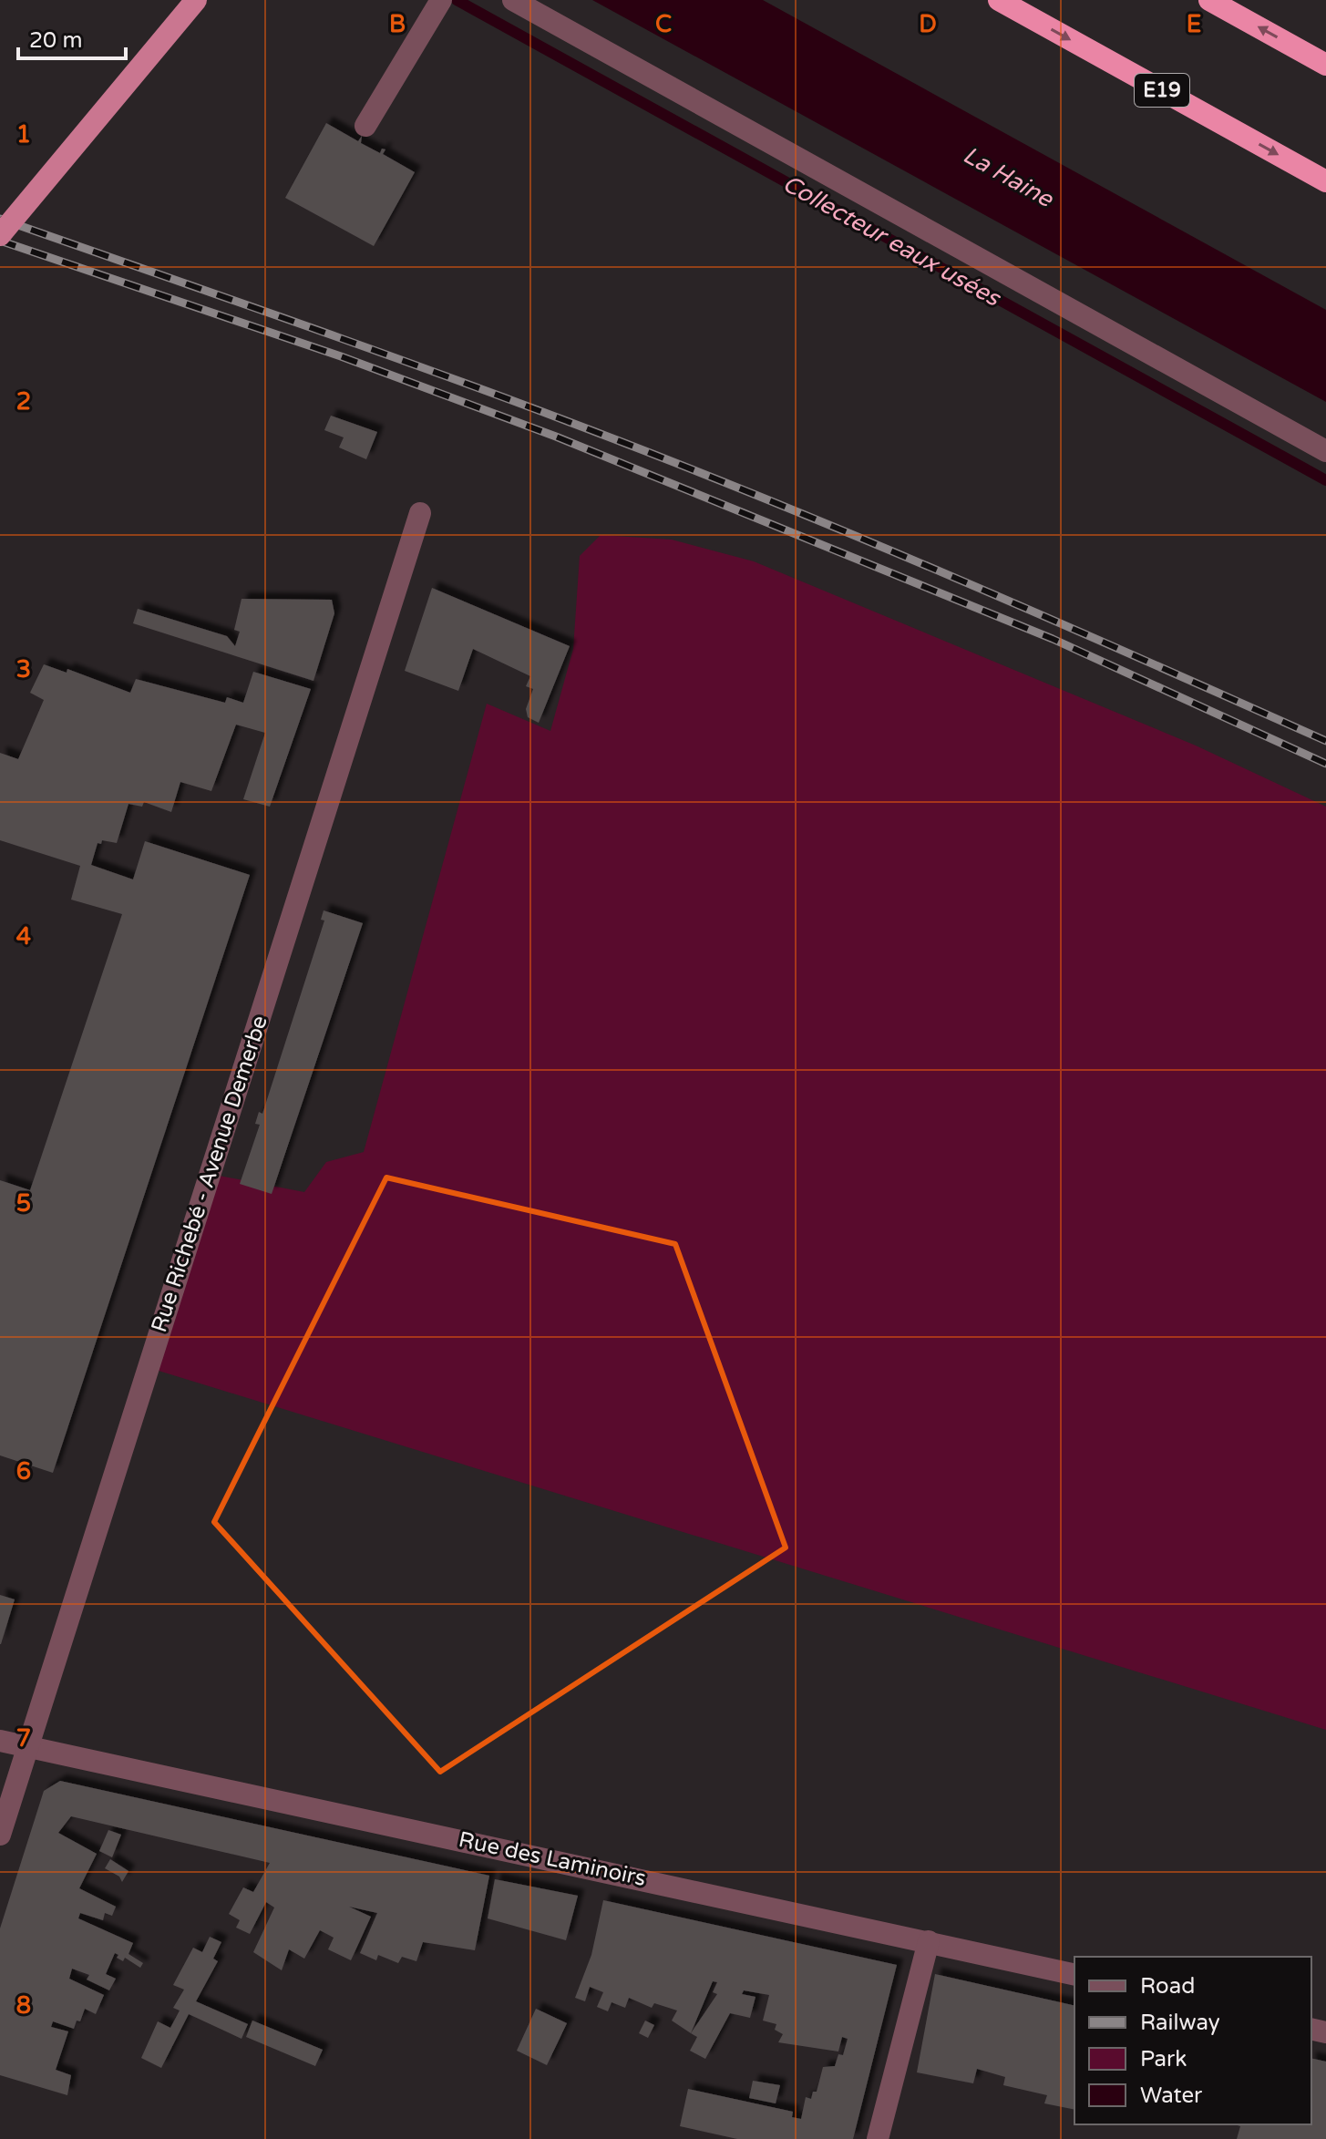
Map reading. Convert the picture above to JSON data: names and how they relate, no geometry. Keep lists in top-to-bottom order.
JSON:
{
  "streets": {
    "highway": ["E19"],
    "street": ["Rue Richebé - Avenue Demerbe", "Rue des Laminoirs"]
  },
  "crossings": [
    ["Rue Richebé - Avenue Demerbe", "Rue des Laminoirs"]
  ],
  "water": ["La Haine", "Collecteur eaux usées"],
  "legend": [
    "Road",
    "Railway",
    "Park",
    "Water"
  ],
  "scale_bar": "20 m",
  "grid": {
    "columns": [
      "B",
      "C",
      "D",
      "E"
    ],
    "rows": [
      "1",
      "2",
      "3",
      "4",
      "5",
      "6",
      "7",
      "8"
    ]
  }
}
